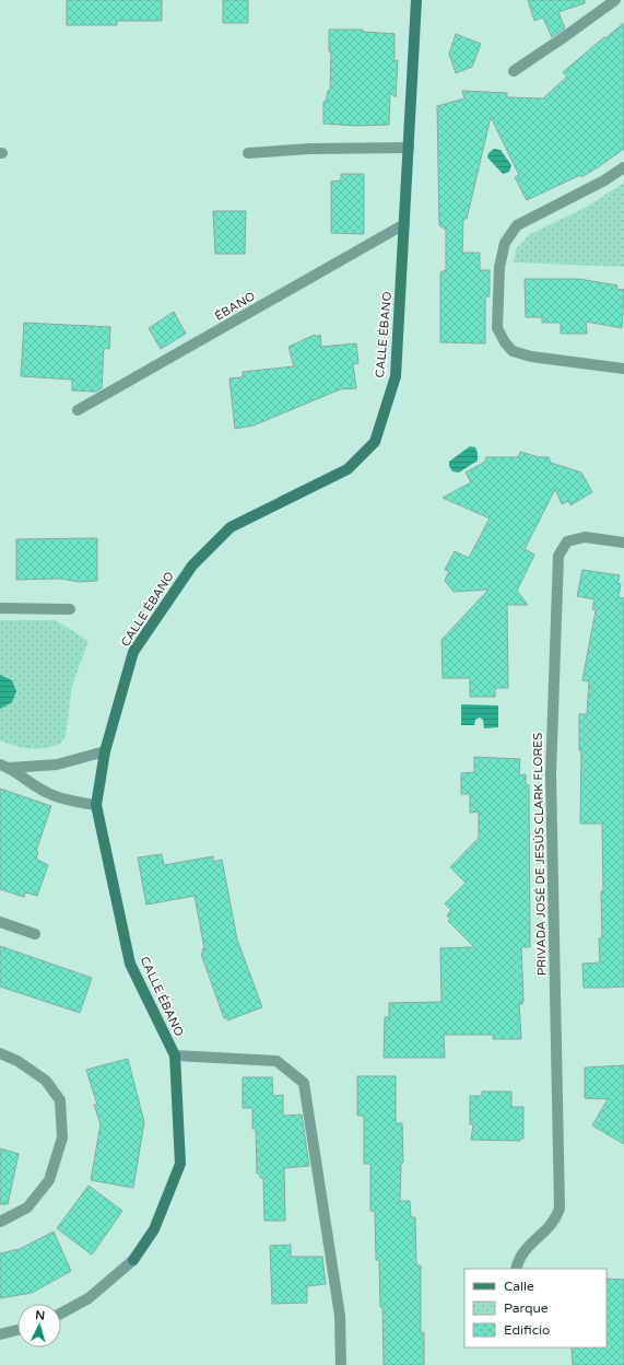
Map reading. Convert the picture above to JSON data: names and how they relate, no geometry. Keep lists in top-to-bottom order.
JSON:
{
  "streets": {
    "street": ["ÉBANO", "CALLE ÉBANO", "PRIVADA JOSÉ DE JESÚS CLARK FLORES"]
  },
  "crossings": [
    ["ÉBANO", "CALLE ÉBANO"]
  ],
  "legend": ["Calle", "Parque", "Edificio"],
  "north": "top"
}
